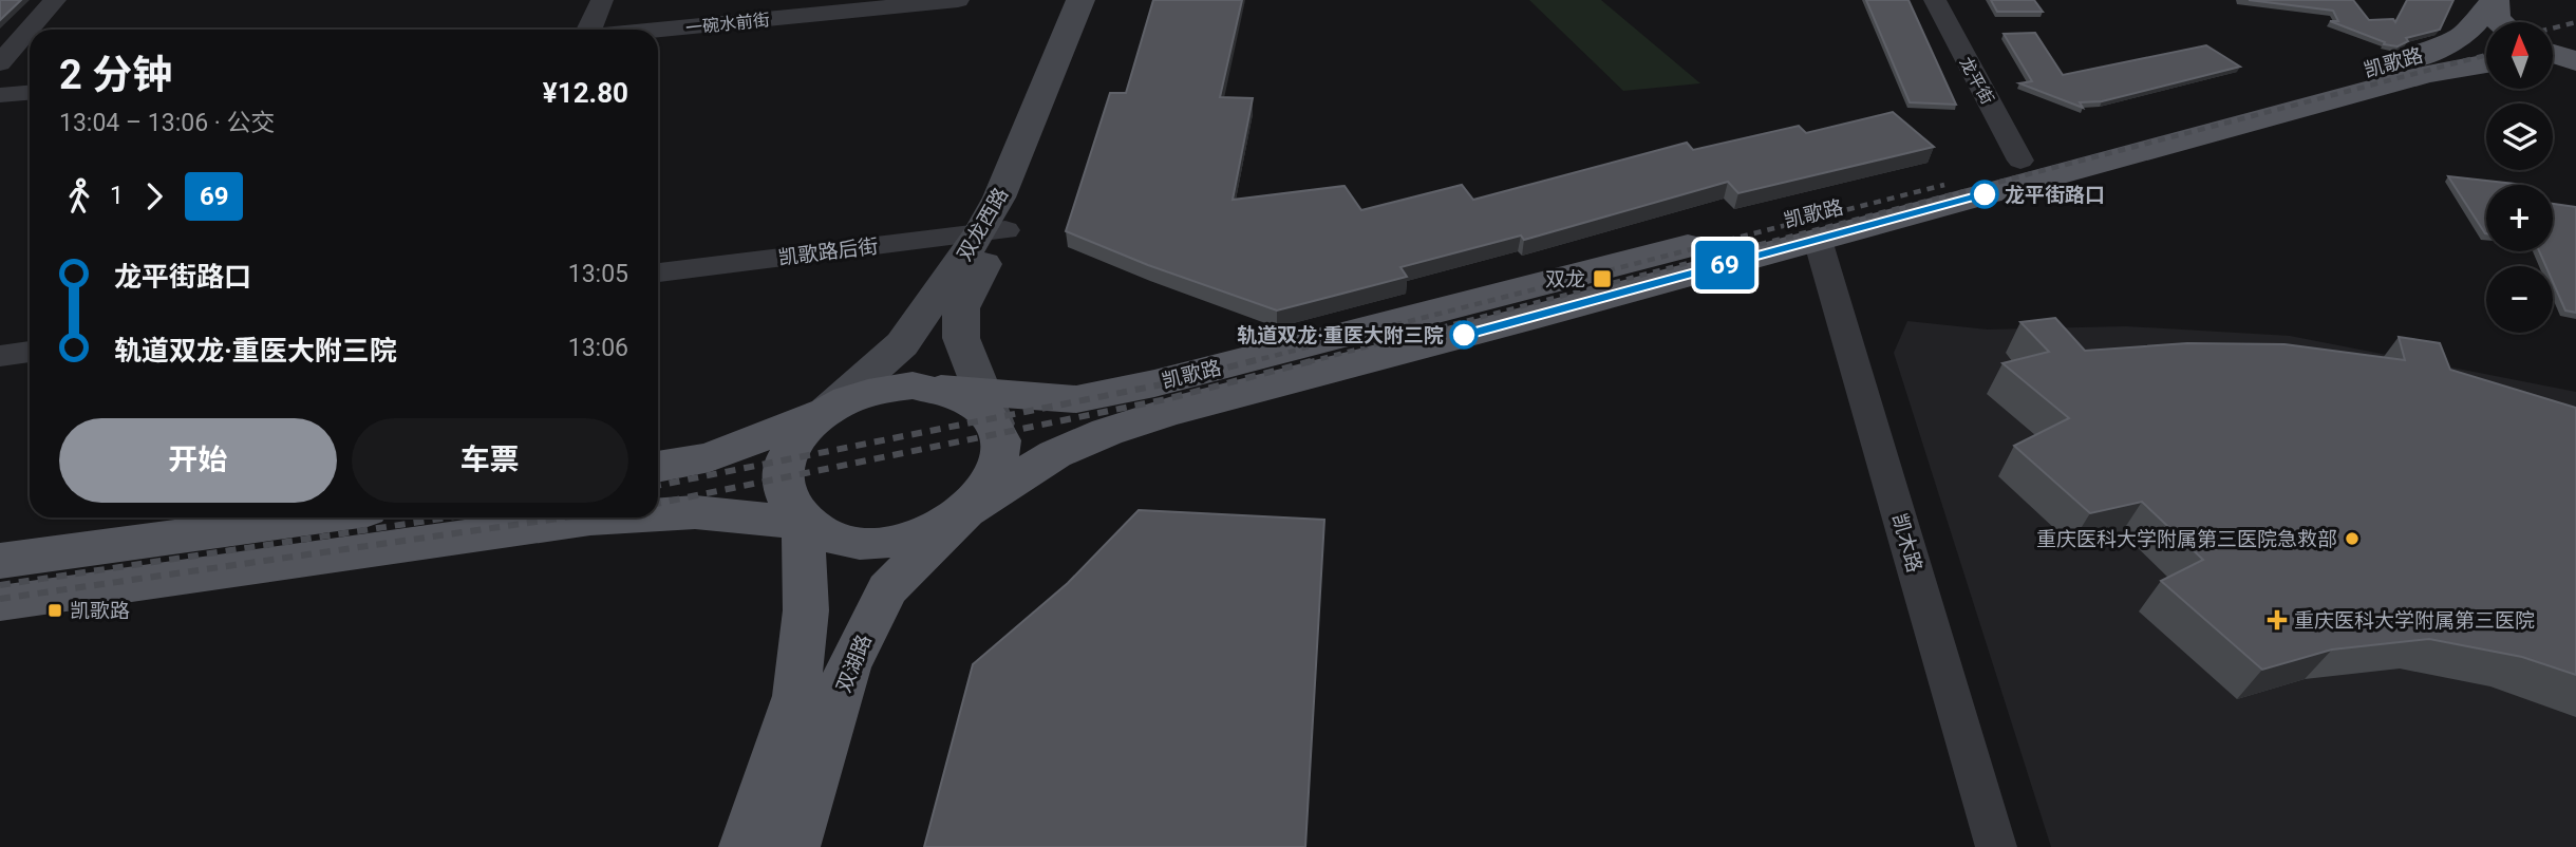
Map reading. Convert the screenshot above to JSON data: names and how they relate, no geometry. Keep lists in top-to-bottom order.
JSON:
{
  "streets": {
    "main road": ["凯歌路", "双龙西路", "双湖路"],
    "street": [
      "一碗水前街",
      "龙平街",
      "凯歌路后街",
      "凯木路"
    ]
  },
  "crossings": [
    ["凯歌路", "龙平街"],
    ["凯歌路", "双龙西路"],
    ["凯歌路", "凯木路"],
    ["凯歌路", "双湖路"],
    ["双龙西路", "凯歌路后街"],
    ["双龙西路", "双湖路"]
  ],
  "places": {
    "other": ["龙平街路口", "轨道双龙·重医大附三院", "重庆医科大学附属第三医院急救部"],
    "transit": ["双龙", "凯歌路"],
    "health": ["重庆医科大学附属第三医院"]
  },
  "lines": ["bus line 69"],
  "north": "top",
  "page": {
    "on_map": "69",
    "map_buttons": ["+", "−"],
    "heading": ["2 分钟", "13:04 – 13:06 · 公交", "¥12.80"],
    "legs": ["1", "69"],
    "list": [
      {
        "name": "龙平街路口",
        "value": "13:05"
      },
      {
        "name": "轨道双龙·重医大附三院",
        "value": "13:06"
      }
    ],
    "buttons": ["开始", "车票"]
  }
}
